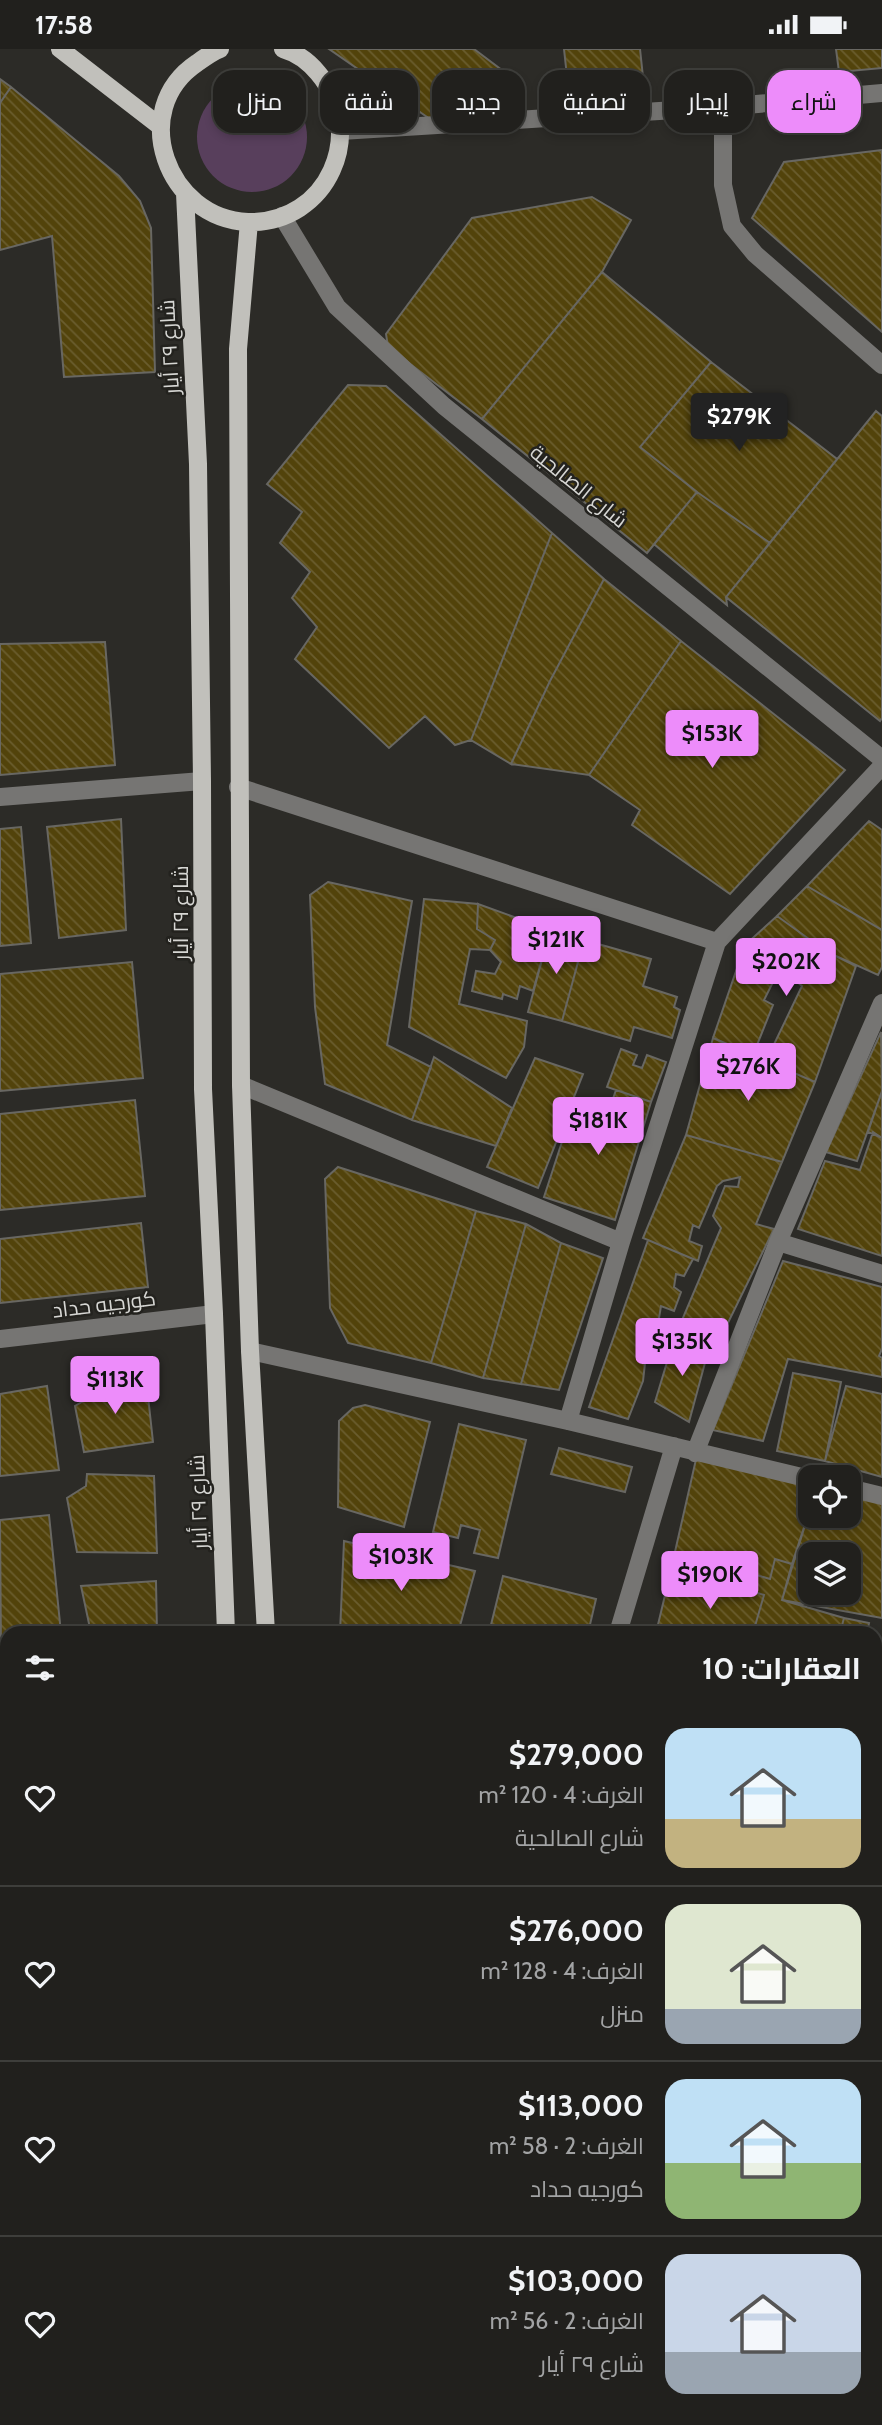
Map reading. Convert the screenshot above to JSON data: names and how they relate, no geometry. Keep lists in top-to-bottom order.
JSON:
{
  "streets": {
    "main road": ["شارع ٢٩ أيار"],
    "street": ["شارع الصالحية", "كورجيه حداد"]
  },
  "crossings": [
    ["شارع ٢٩ أيار", "كورجيه حداد"]
  ],
  "page": {
    "status": "17:58",
    "chip": [
      "شراء",
      "إيجار",
      "تصفية",
      "جديد",
      "شقة",
      "منزل"
    ],
    "price": [
      "$279K",
      "$153K",
      "$121K",
      "$202K",
      "$276K",
      "$181K",
      "$135K",
      "$113K",
      "$103K",
      "$190K"
    ],
    "heading": "العقارات: 10",
    "list": [
      {
        "name": "$279,000",
        "note": "الغرف: 4 · 120 m² · شارع الصالحية"
      },
      {
        "name": "$276,000",
        "note": "الغرف: 4 · 128 m² · منزل"
      },
      {
        "name": "$113,000",
        "note": "الغرف: 2 · 58 m² · كورجيه حداد"
      },
      {
        "name": "$103,000",
        "note": "الغرف: 2 · 56 m² · شارع ٢٩ أيار"
      }
    ]
  }
}
